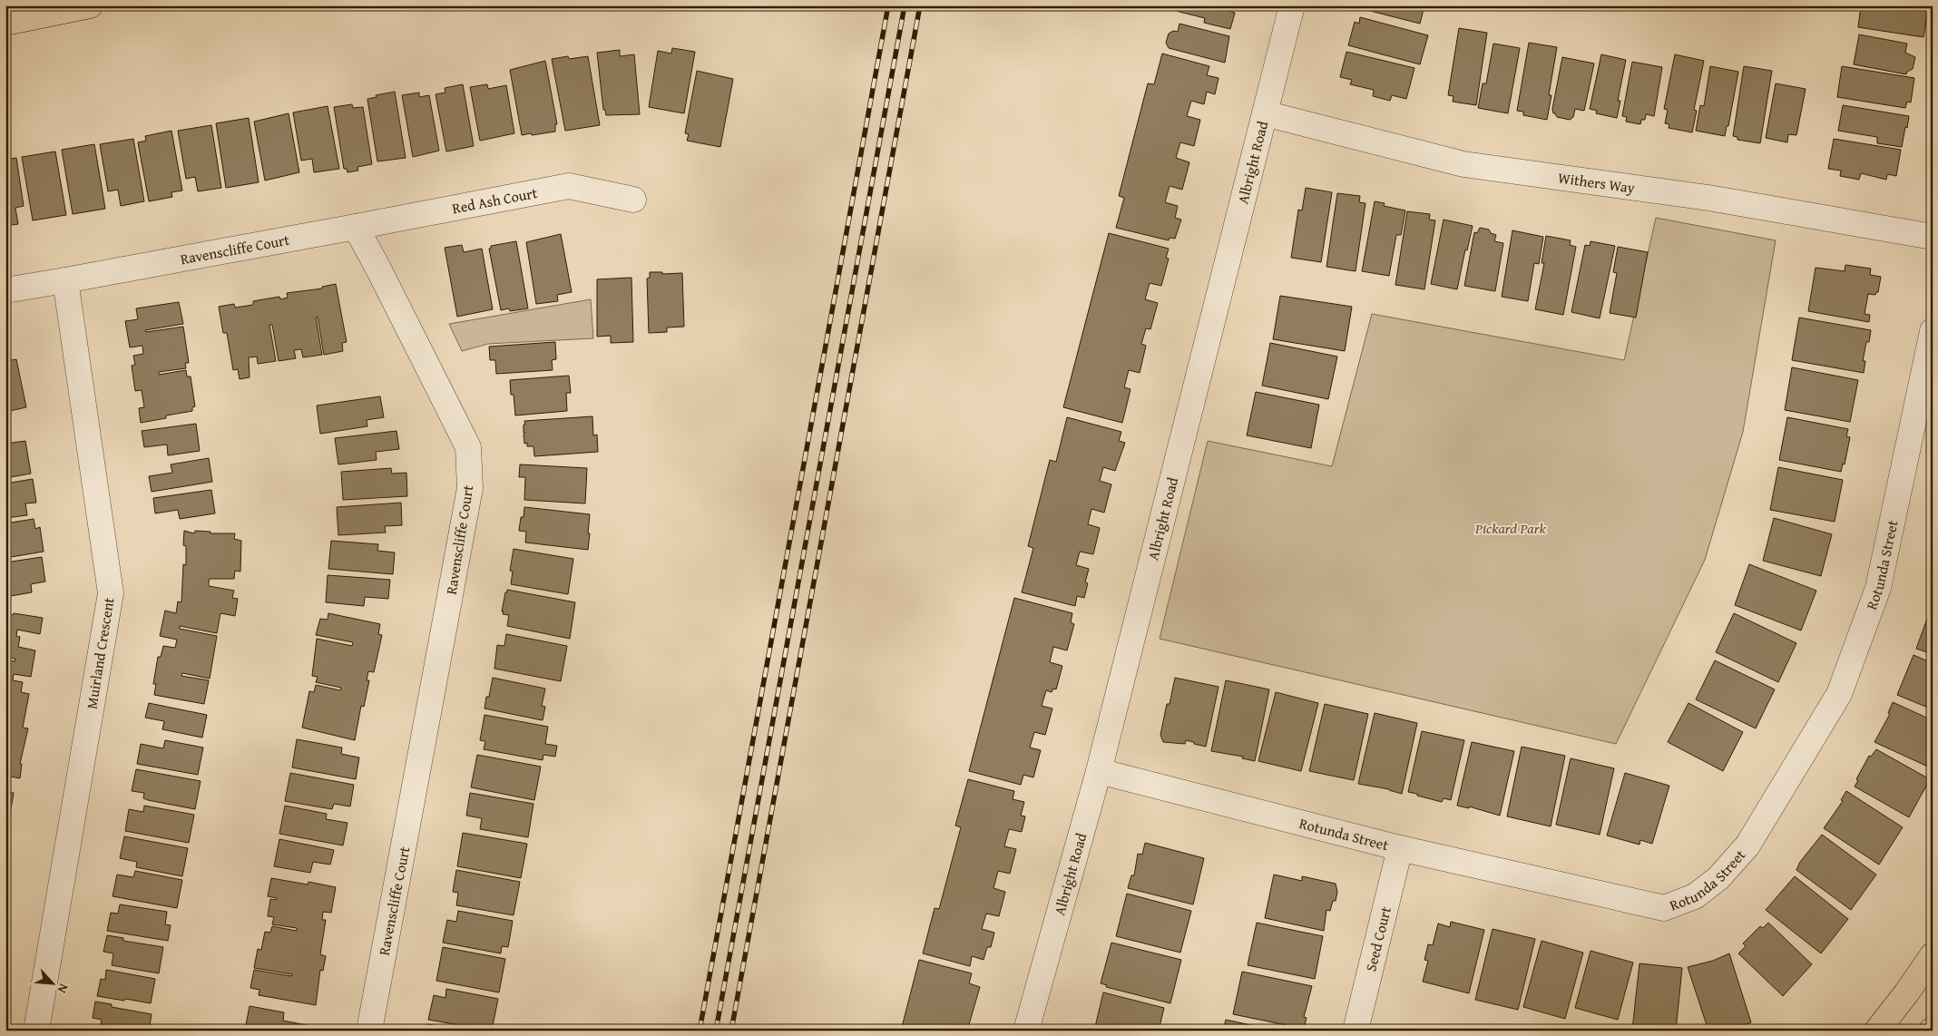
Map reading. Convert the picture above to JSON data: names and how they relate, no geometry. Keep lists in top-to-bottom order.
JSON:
{
  "streets": {
    "street": [
      "Albright Road",
      "Withers Way",
      "Red Ash Court",
      "Ravenscliffe Court",
      "Rotunda Street",
      "Muirland Crescent",
      "Seed Court"
    ]
  },
  "crossings": [
    ["Albright Road", "Withers Way"],
    ["Albright Road", "Rotunda Street"],
    ["Red Ash Court", "Ravenscliffe Court"],
    ["Ravenscliffe Court", "Muirland Crescent"],
    ["Rotunda Street", "Seed Court"]
  ],
  "parks": ["Pickard Park"],
  "north": "bottom right"
}
